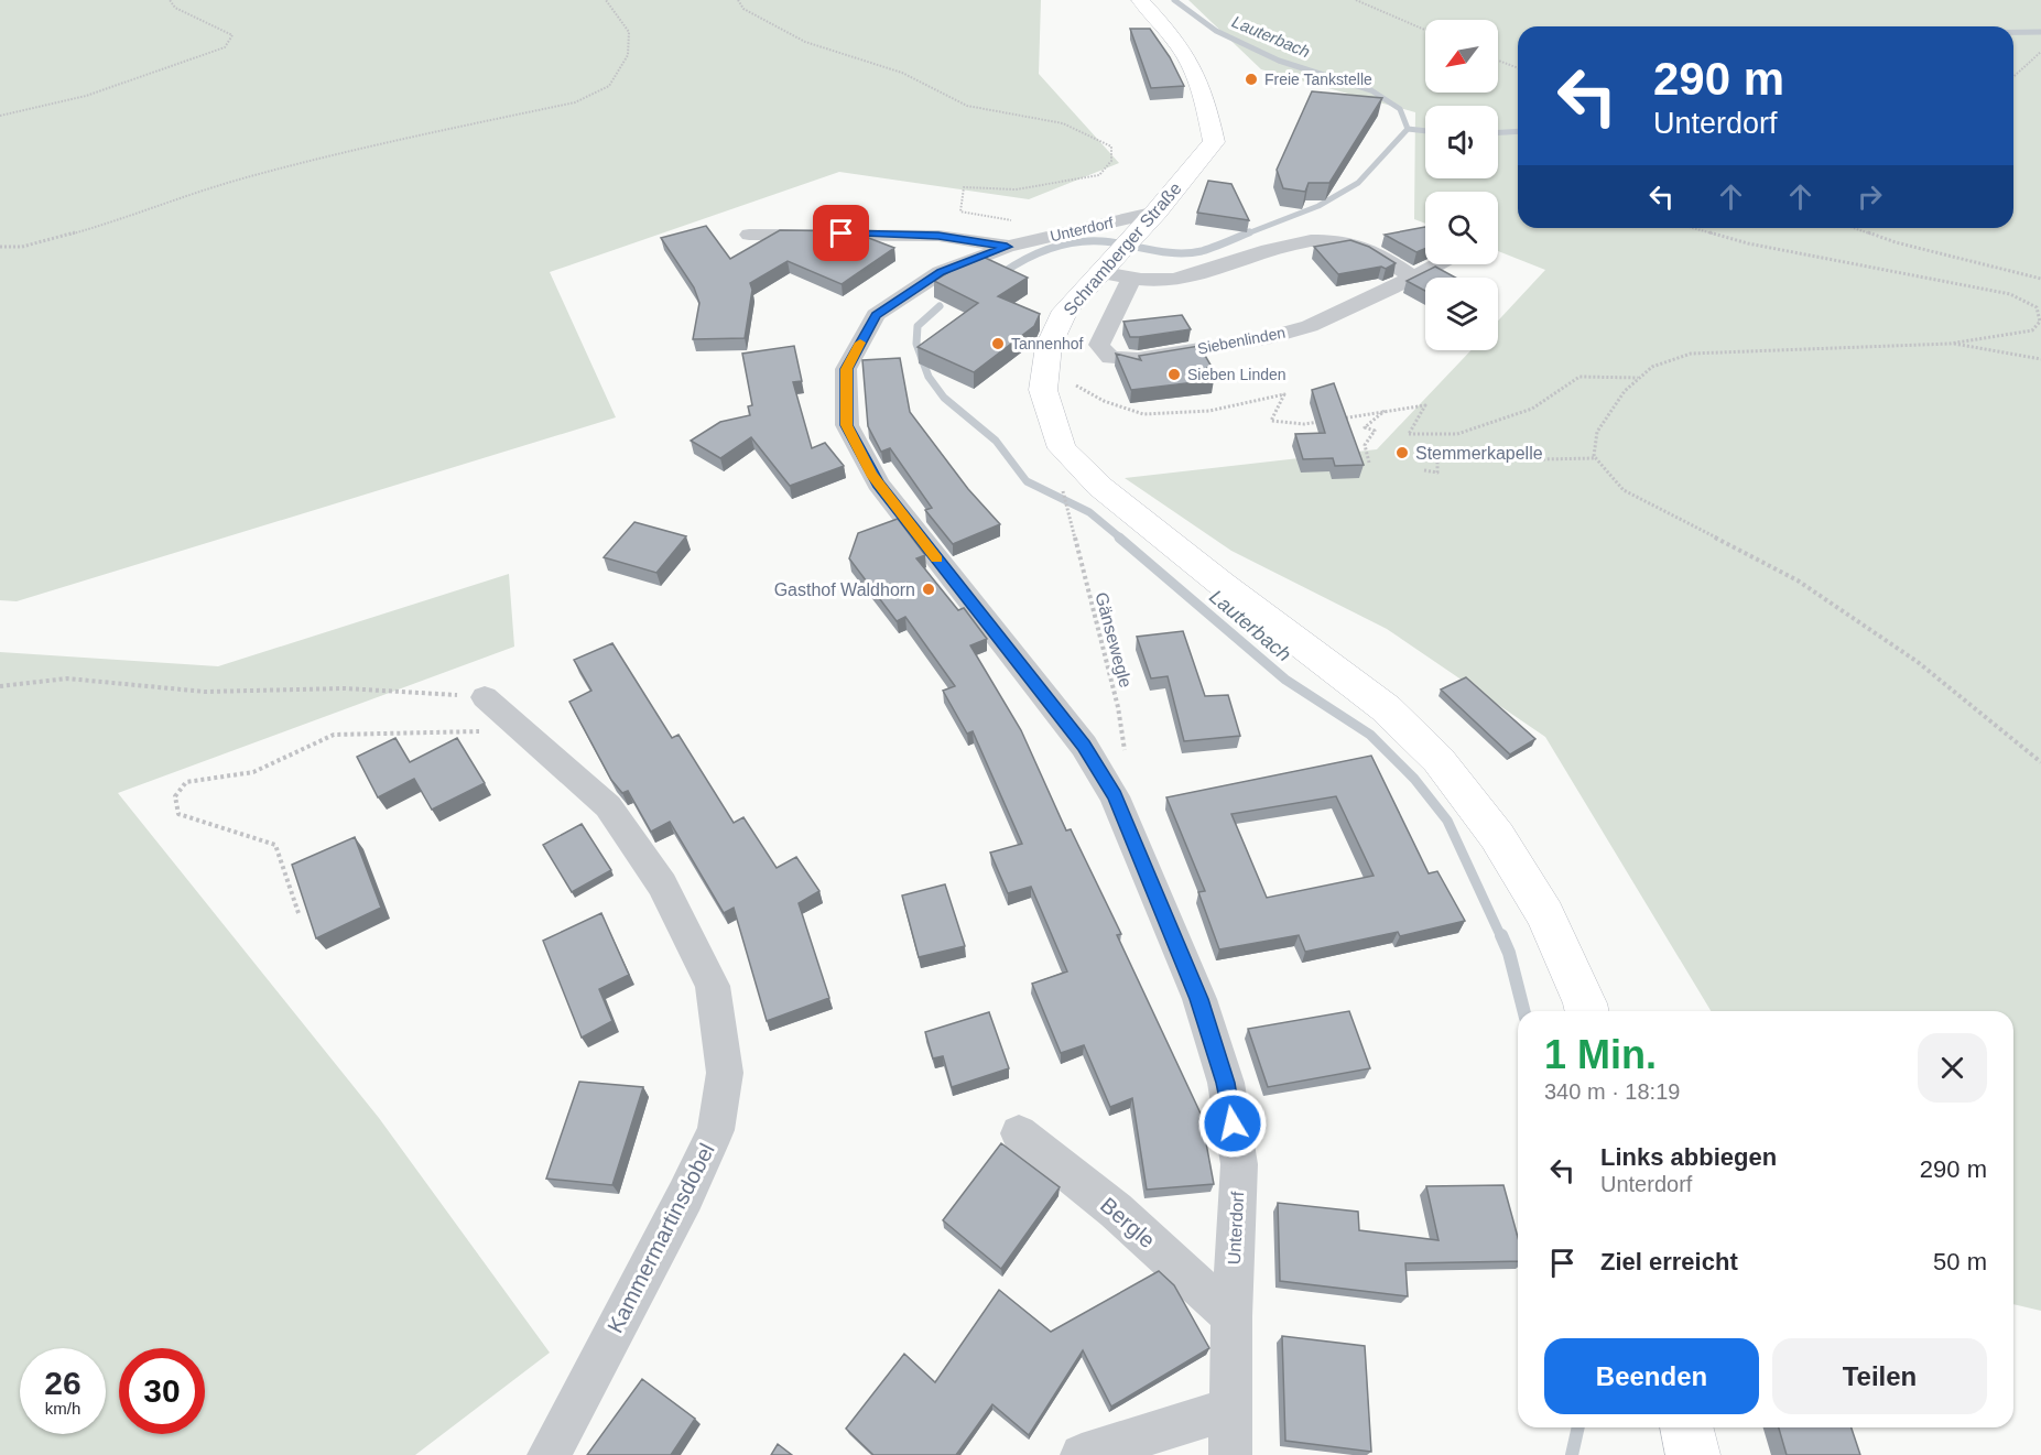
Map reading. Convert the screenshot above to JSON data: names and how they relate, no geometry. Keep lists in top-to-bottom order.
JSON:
{
  "streets": {
    "main road": ["Schramberger Straße"],
    "street": [
      "Unterdorf",
      "Siebenlinden",
      "Bergle",
      "Kammermartinsdobel"
    ],
    "path": ["Gänsewegle"]
  },
  "crossings": [
    ["Unterdorf", "Schramberger Straße"],
    ["Unterdorf", "Gänsewegle"],
    ["Unterdorf", "Bergle"],
    ["Schramberger Straße", "Siebenlinden"]
  ],
  "water": ["Lauterbach"],
  "places": [
    "Freie Tankstelle",
    "Tannenhof",
    "Sieben Linden",
    "Stemmerkapelle",
    "Gasthof Waldhorn"
  ],
  "north": "bottom left",
  "page": {
    "turn": ["290 m", "Unterdorf"],
    "heading": ["1 Min.", "340 m · 18:19"],
    "list": [
      {
        "name": "Links abbiegen",
        "note": "Unterdorf",
        "value": "290 m"
      },
      {
        "name": "Ziel erreicht",
        "value": "50 m"
      }
    ],
    "buttons": ["Beenden", "Teilen"],
    "speed": "26 km/h",
    "limit": "30"
  }
}
